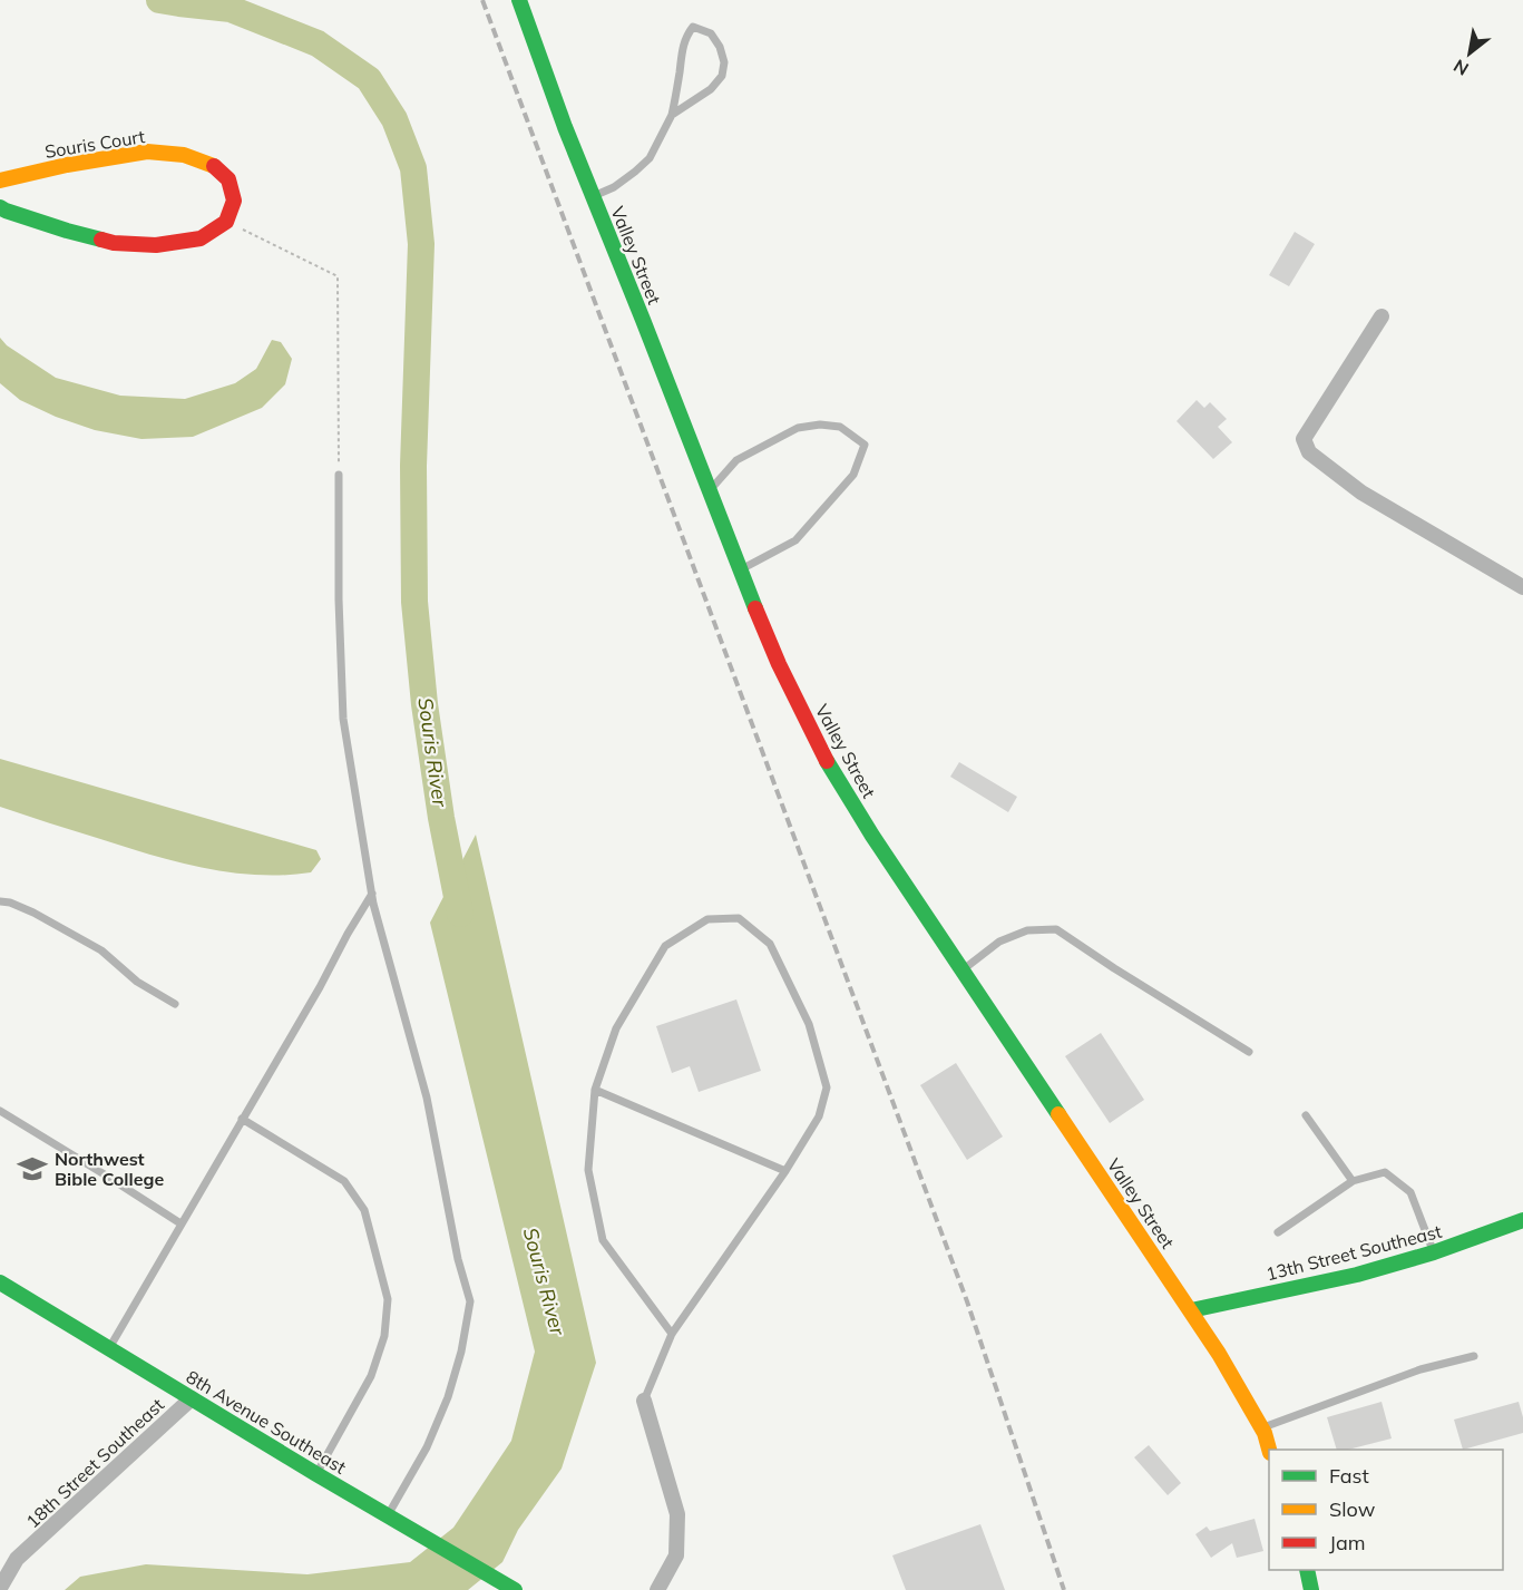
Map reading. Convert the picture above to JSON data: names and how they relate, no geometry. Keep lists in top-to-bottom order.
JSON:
{
  "streets": {
    "main road": [
      "Souris Court",
      "Valley Street",
      "13th Street Southeast",
      "8th Avenue Southeast"
    ],
    "street": ["18th Street Southeast"]
  },
  "crossings": [
    ["Valley Street", "13th Street Southeast"],
    ["8th Avenue Southeast", "18th Street Southeast"]
  ],
  "water": ["Souris River"],
  "places": {
    "school or university": ["Northwest Bible College"]
  },
  "legend": ["Fast", "Slow", "Jam"],
  "north": "bottom left"
}
